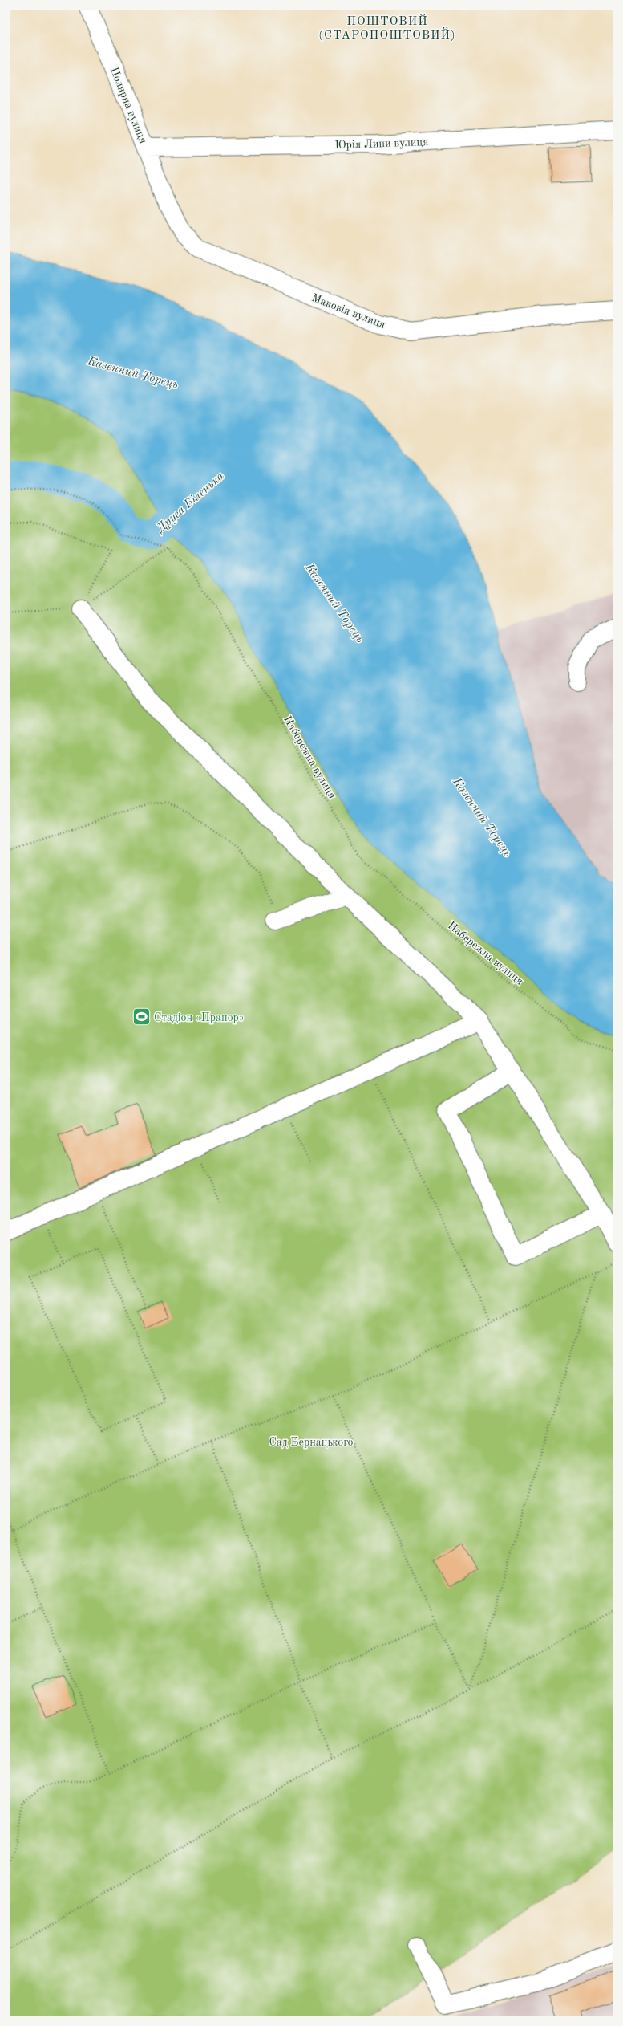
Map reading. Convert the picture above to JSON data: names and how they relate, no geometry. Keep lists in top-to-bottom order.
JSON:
{
  "streets": {
    "street": ["Полярна вулиця", "Юрія Липи вулиця", "Маковія вулиця"],
    "path": ["Набережна вулиця"]
  },
  "crossings": [
    ["Полярна вулиця", "Юрія Липи вулиця"],
    ["Полярна вулиця", "Маковія вулиця"]
  ],
  "districts": ["ПОШТОВИЙ (СТАРОПОШТОВИЙ)"],
  "water": ["Казенний Торець", "Друга Біленька"],
  "parks": ["Сад Бернацького"],
  "places": {
    "sports": ["Стадіон «Прапор»"]
  }
}
